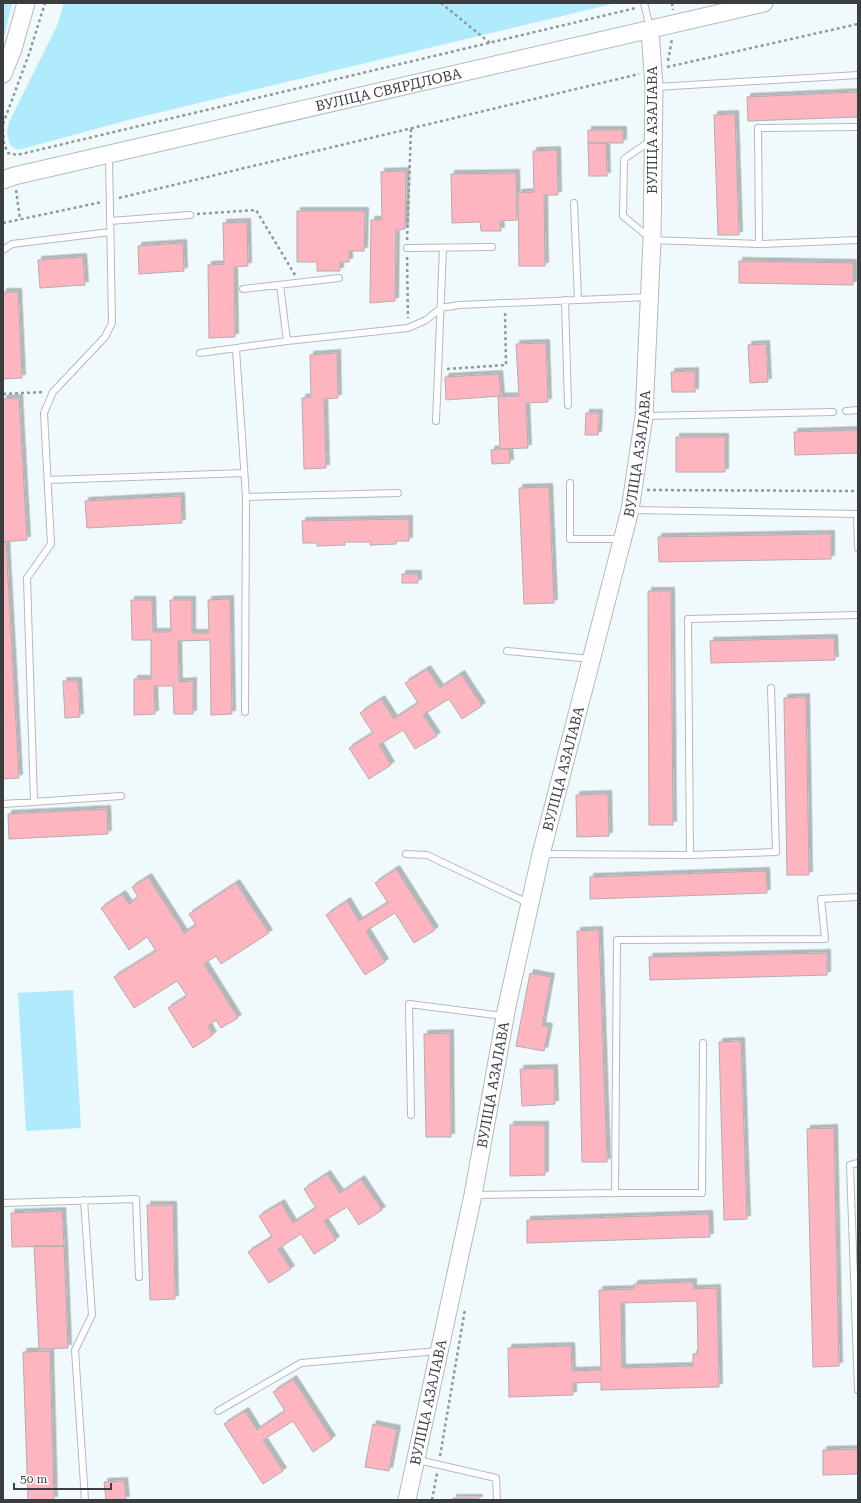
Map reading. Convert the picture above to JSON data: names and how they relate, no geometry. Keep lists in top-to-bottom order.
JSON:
{
  "streets": {
    "street": ["ВУЛІЦА СВЯРДЛОВА", "ВУЛІЦА АЗАЛАВА"]
  },
  "crossings": [
    ["ВУЛІЦА СВЯРДЛОВА", "ВУЛІЦА АЗАЛАВА"]
  ],
  "scale_bar": "50 m"
}
